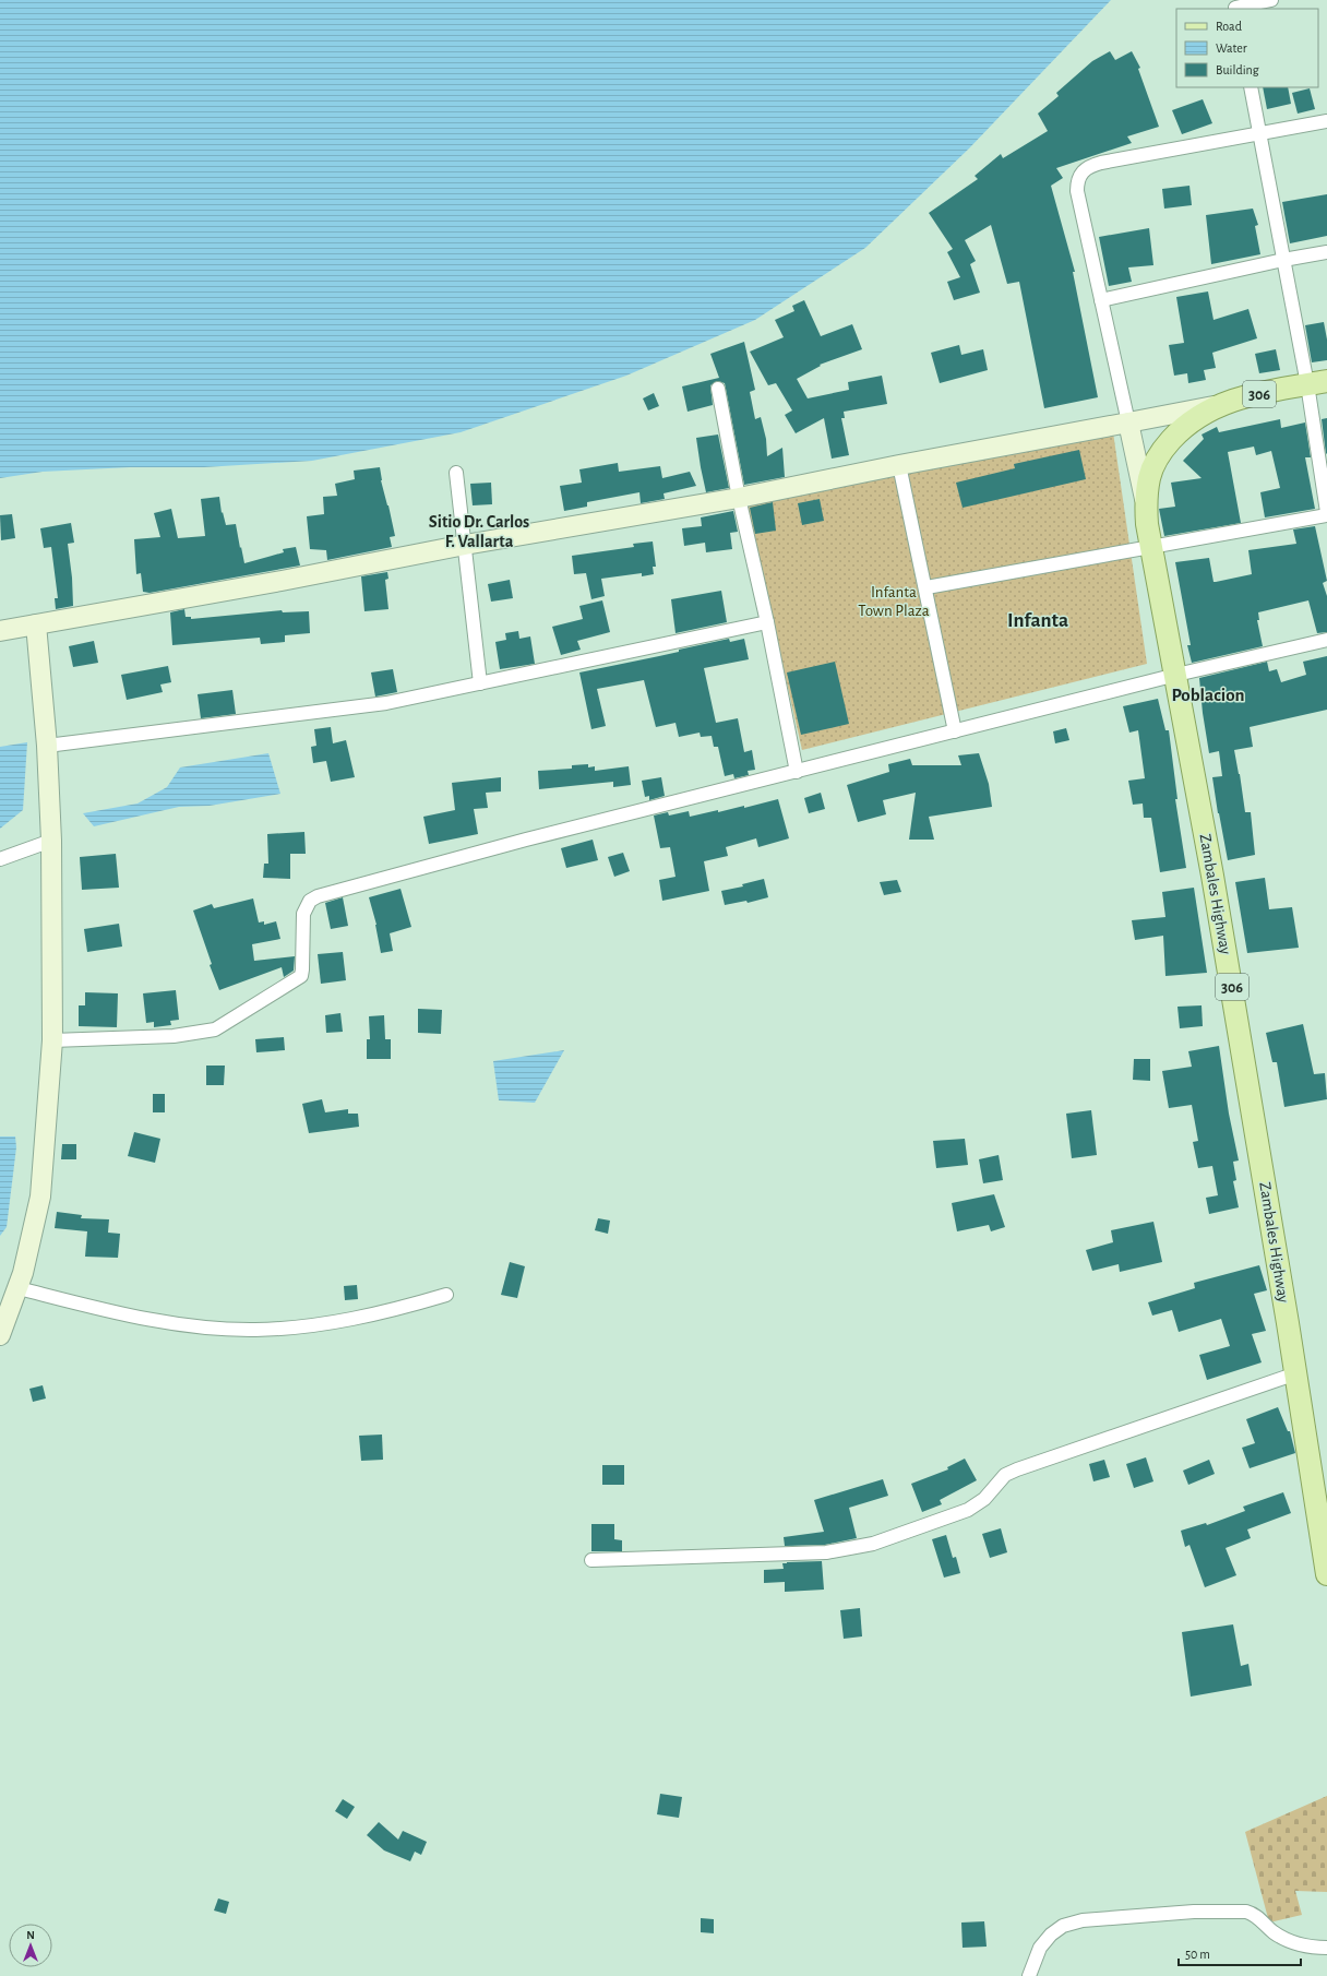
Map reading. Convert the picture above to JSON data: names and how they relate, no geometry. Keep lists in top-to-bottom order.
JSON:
{
  "streets": {
    "main road": ["306", "Zambales Highway"]
  },
  "districts": ["Sitio Dr. Carlos F. Vallarta", "Infanta", "Poblacion"],
  "parks": ["Infanta Town Plaza"],
  "legend": ["Road", "Water", "Building"],
  "scale_bar": "50 m",
  "north": "top"
}
